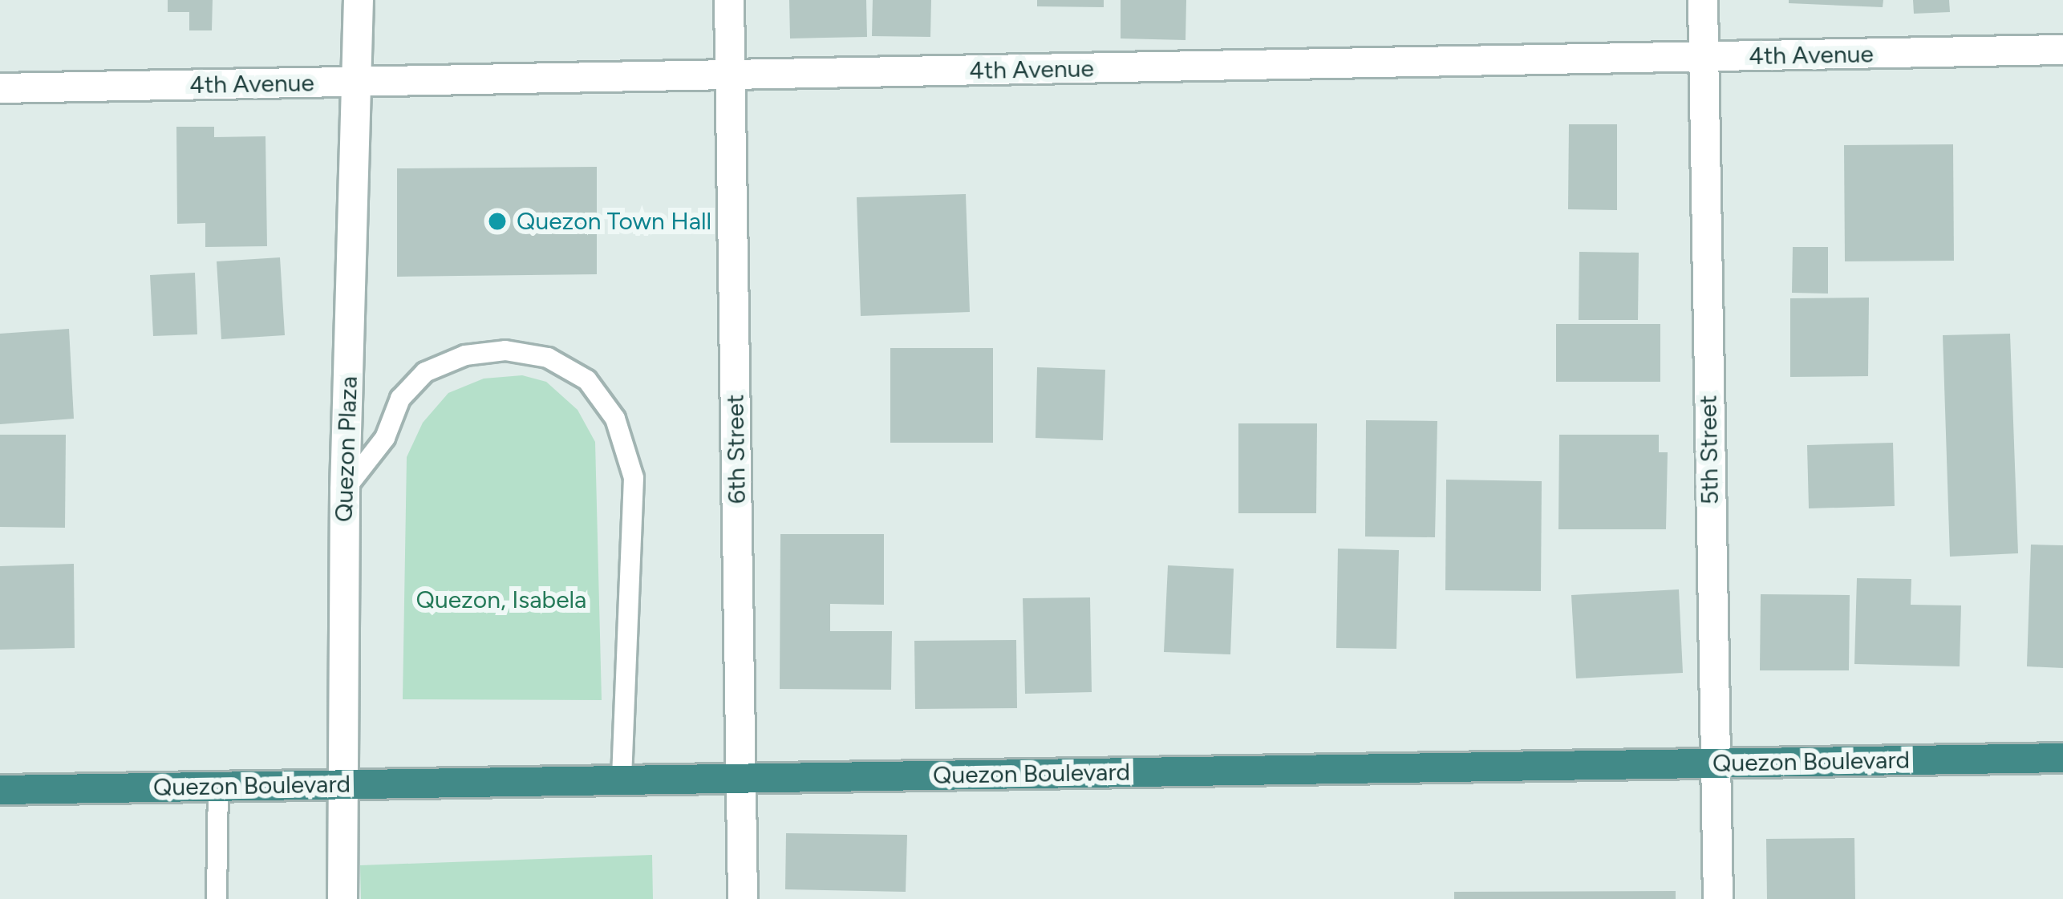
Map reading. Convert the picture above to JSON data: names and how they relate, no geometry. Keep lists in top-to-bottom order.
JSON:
{
  "streets": {
    "highway": ["Quezon Boulevard"],
    "street": [
      "4th Avenue",
      "Quezon Plaza",
      "6th Street",
      "5th Street"
    ]
  },
  "crossings": [
    ["4th Avenue", "Quezon Plaza"],
    ["4th Avenue", "6th Street"],
    ["4th Avenue", "5th Street"],
    ["Quezon Plaza", "Quezon Boulevard"],
    ["6th Street", "Quezon Boulevard"],
    ["5th Street", "Quezon Boulevard"]
  ],
  "parks": ["Quezon, Isabela"],
  "places": ["Quezon Town Hall"]
}
